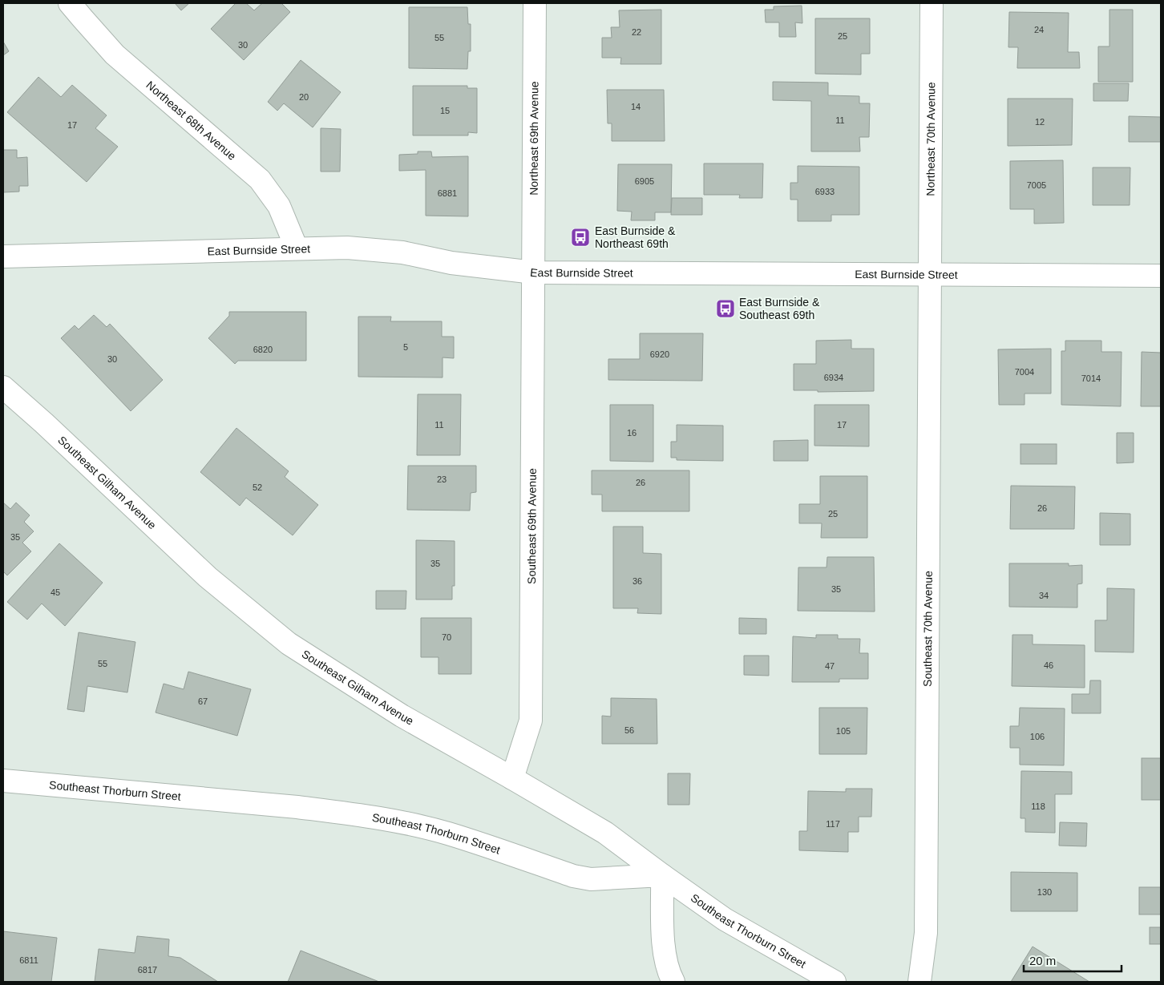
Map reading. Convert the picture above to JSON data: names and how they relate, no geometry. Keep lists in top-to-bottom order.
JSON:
{
  "streets": {
    "street": [
      "Northeast 68th Avenue",
      "Northeast 69th Avenue",
      "Northeast 70th Avenue",
      "East Burnside Street",
      "Southeast Gilham Avenue",
      "Southeast 69th Avenue",
      "Southeast 70th Avenue",
      "Southeast Thorburn Street"
    ]
  },
  "crossings": [
    ["Northeast 68th Avenue", "East Burnside Street"],
    ["Northeast 69th Avenue", "East Burnside Street"],
    ["Northeast 69th Avenue", "Southeast 69th Avenue"],
    ["Northeast 70th Avenue", "East Burnside Street"],
    ["Northeast 70th Avenue", "Southeast 70th Avenue"],
    ["East Burnside Street", "Southeast 69th Avenue"],
    ["East Burnside Street", "Southeast 70th Avenue"],
    ["Southeast Gilham Avenue", "Southeast 69th Avenue"],
    ["Southeast Gilham Avenue", "Southeast Thorburn Street"]
  ],
  "places": {
    "bus stop": ["East Burnside & Northeast 69th", "East Burnside & Southeast 69th"]
  },
  "house_numbers": [
    "24",
    "22",
    "25",
    "55",
    "30",
    "20",
    "14",
    "15",
    "11",
    "12",
    "17",
    "6905",
    "7005",
    "6933",
    "6881",
    "5",
    "6820",
    "6920",
    "30",
    "7004",
    "6934",
    "7014",
    "11",
    "17",
    "16",
    "23",
    "26",
    "52",
    "26",
    "25",
    "35",
    "35",
    "36",
    "35",
    "45",
    "34",
    "70",
    "55",
    "46",
    "47",
    "67",
    "56",
    "105",
    "106",
    "118",
    "117",
    "130",
    "6811",
    "6817"
  ],
  "scale_bar": "20 m"
}
